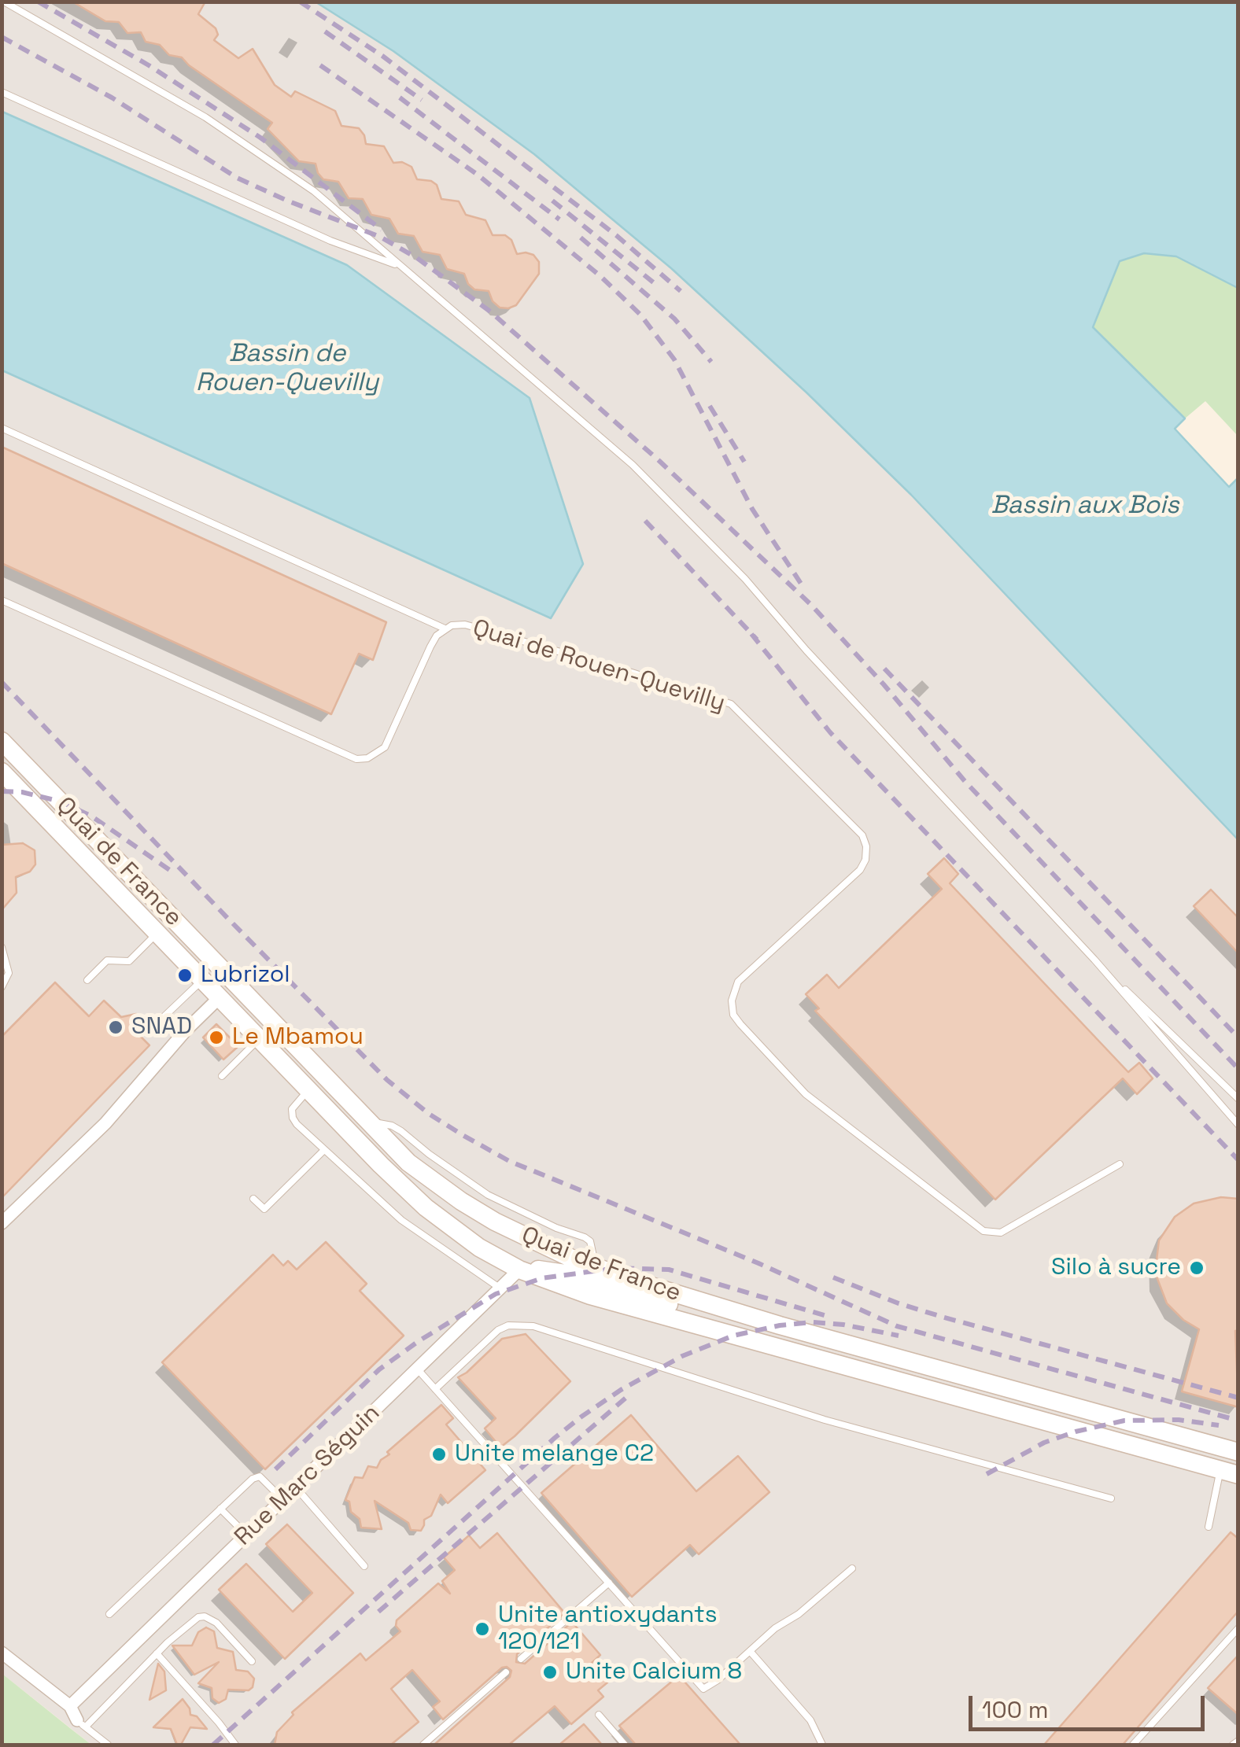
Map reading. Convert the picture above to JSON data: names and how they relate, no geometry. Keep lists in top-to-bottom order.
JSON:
{
  "streets": {
    "main road": ["Quai de France"],
    "street": ["Rue Marc Séguin"],
    "lane": ["Quai de Rouen-Quevilly"]
  },
  "crossings": [
    ["Quai de France", "Rue Marc Séguin"]
  ],
  "water": ["Bassin de Rouen-Quevilly", "Bassin aux Bois"],
  "places": [
    "Lubrizol",
    "SNAD",
    "Le Mbamou",
    "Silo à sucre",
    "Unite melange C2",
    "Unite antioxydants 120/121",
    "Unite Calcium 8"
  ],
  "scale_bar": "100 m"
}
